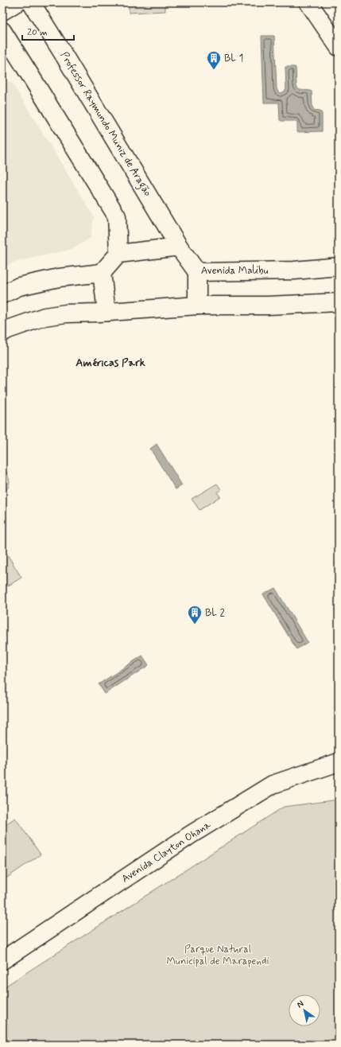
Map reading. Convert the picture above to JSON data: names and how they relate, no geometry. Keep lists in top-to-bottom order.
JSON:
{
  "streets": {
    "street": ["Professor Raymundo Muniz de Aragão", "Avenida Malibu", "Avenida Clayton Ohana"]
  },
  "crossings": [
    ["Professor Raymundo Muniz de Aragão", "Avenida Malibu"]
  ],
  "districts": ["Américas Park"],
  "parks": ["Parque Natural Municipal de Marapendi"],
  "places": {
    "building": ["BL 1", "BL 2"]
  },
  "scale_bar": "20 m",
  "north": "top left"
}
